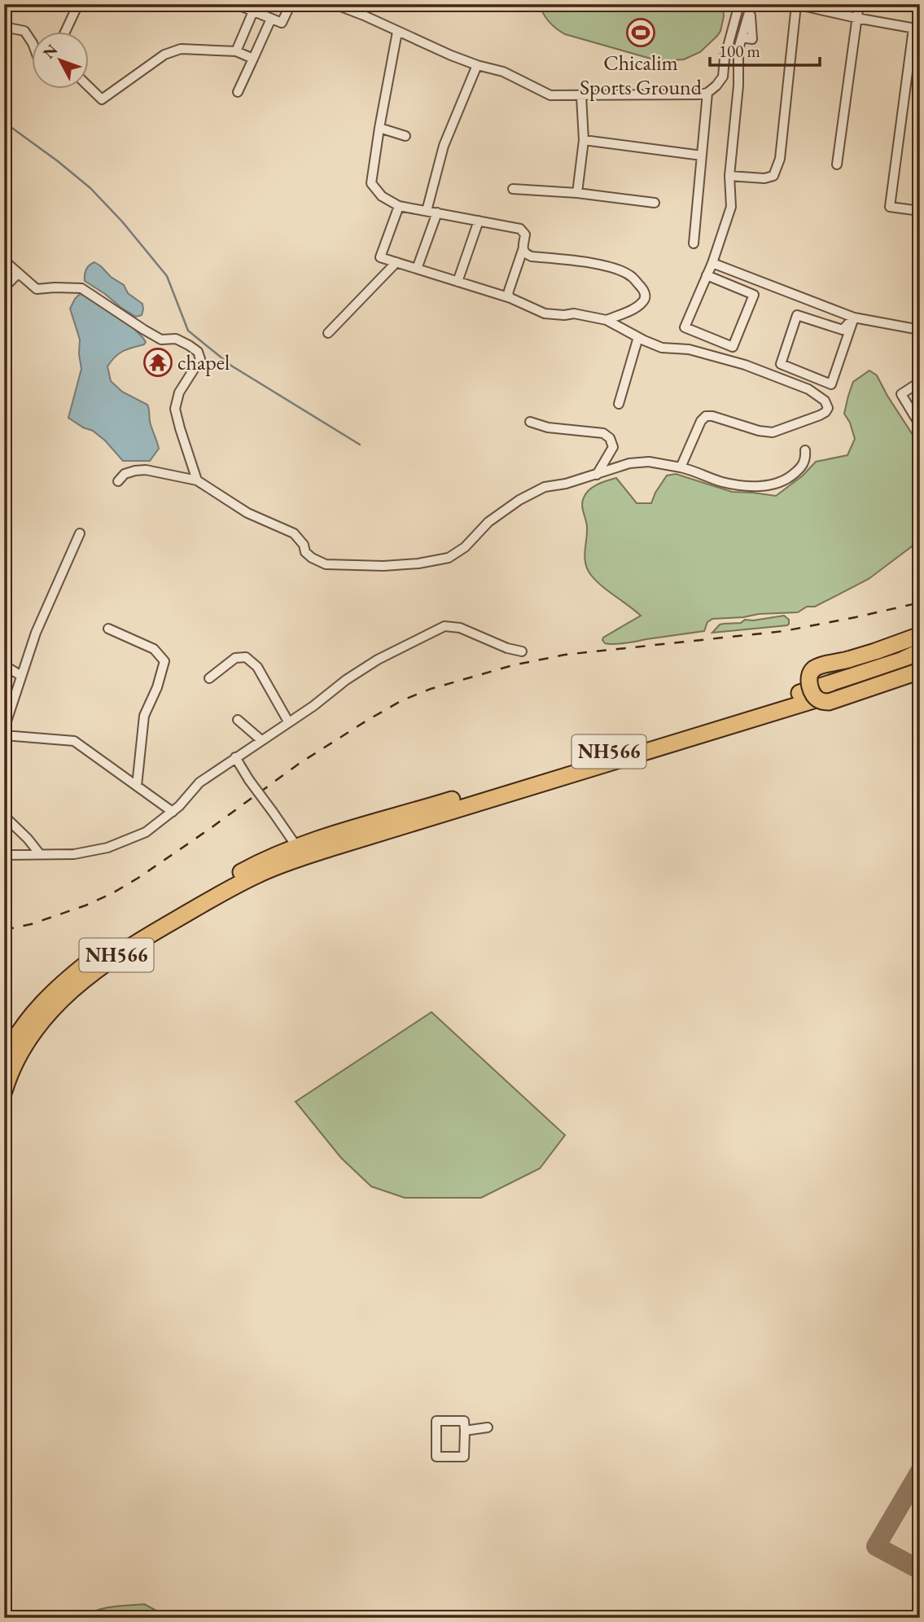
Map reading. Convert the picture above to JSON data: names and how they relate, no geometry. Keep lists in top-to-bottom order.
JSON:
{
  "streets": {
    "highway": ["NH566"]
  },
  "places": {
    "sports": ["Chicalim Sports Ground"],
    "temple": ["chapel"]
  },
  "scale_bar": "100 m",
  "north": "top left"
}
